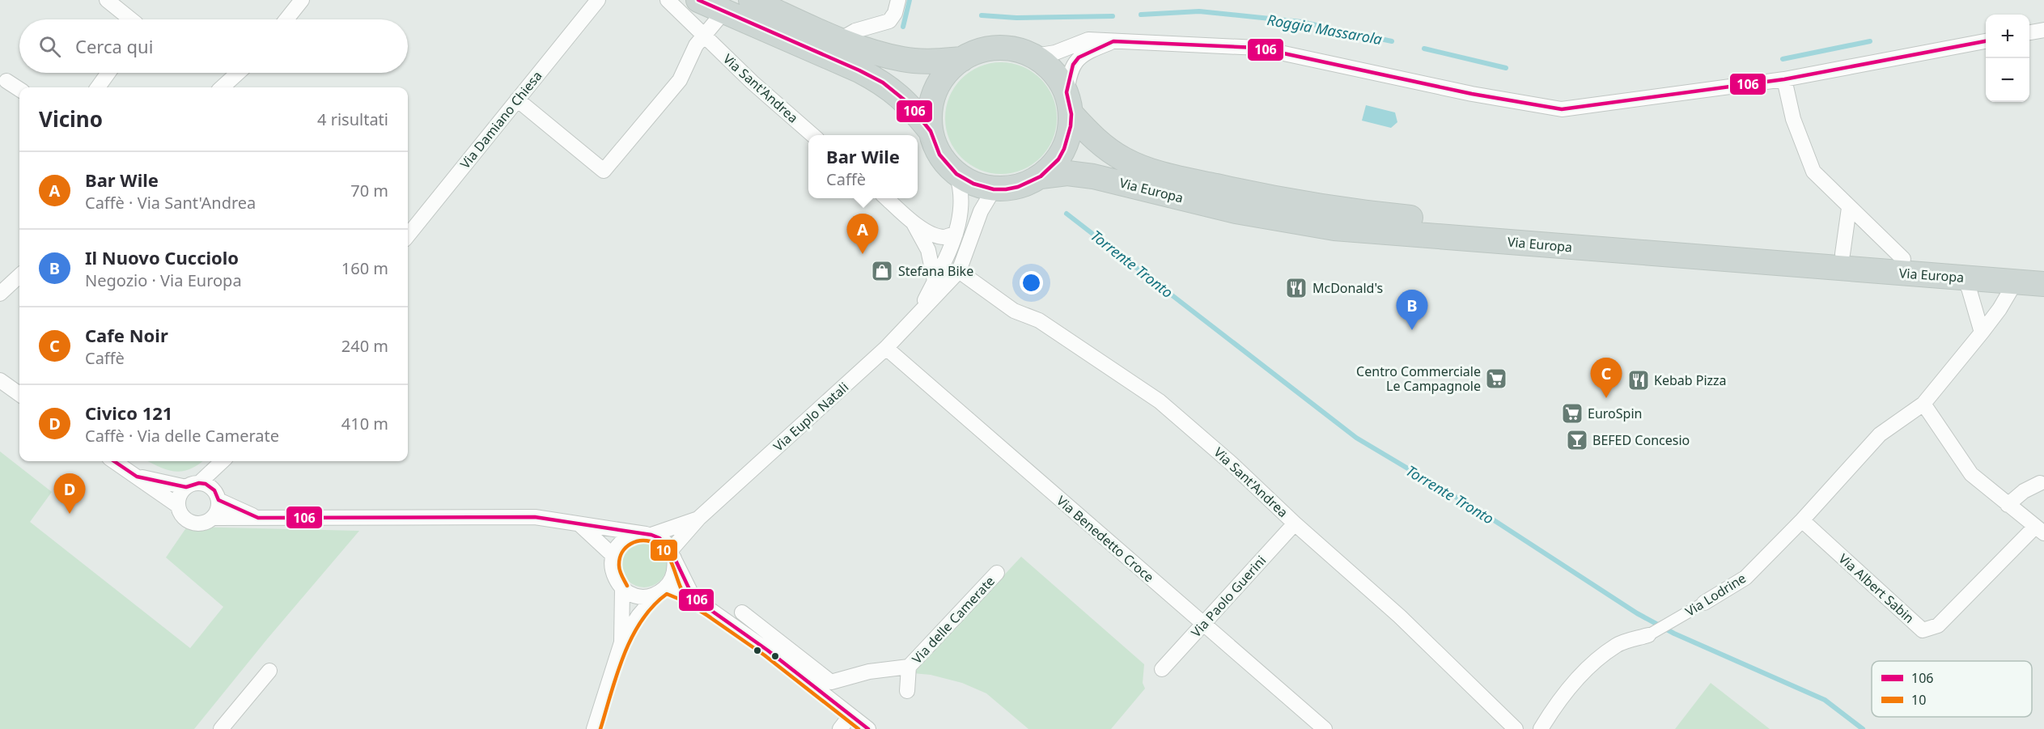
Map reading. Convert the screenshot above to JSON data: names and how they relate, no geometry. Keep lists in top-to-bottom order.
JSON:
{
  "streets": {
    "main road": ["Via Europa"],
    "street": [
      "Via Sant'Andrea",
      "Via Damiano Chiesa",
      "Via Euplo Natali",
      "Via Benedetto Croce",
      "Via Albert Sabin",
      "Via Lodrine",
      "Via Paolo Guerini",
      "Via delle Camerate"
    ]
  },
  "crossings": [
    ["Via Sant'Andrea", "Via Euplo Natali"],
    ["Via Sant'Andrea", "Via Paolo Guerini"],
    ["Via Europa", "Via Euplo Natali"],
    ["Via Europa", "Via Lodrine"],
    ["Via Euplo Natali", "Via Benedetto Croce"],
    ["Via Benedetto Croce", "Via Paolo Guerini"],
    ["Via Albert Sabin", "Via Lodrine"]
  ],
  "water": ["Roggia Massarola", "Torrente Tronto"],
  "places": {
    "shop": ["Stefana Bike"],
    "restaurant": ["McDonald's", "Kebab Pizza"],
    "supermarket": ["Centro Commerciale Le Campagnole", "EuroSpin"],
    "bar": ["BEFED Concesio"]
  },
  "lines": ["transit line 106", "transit line 10"],
  "legend": ["106", "10"],
  "page": {
    "map_buttons": ["+", "−"],
    "search": "Cerca qui",
    "heading": ["Vicino", "4 risultati"],
    "popup": ["Bar Wile", "Caffè"],
    "list": [
      {
        "mark": "A",
        "name": "Bar Wile",
        "note": "Caffè · Via Sant'Andrea",
        "value": "70 m"
      },
      {
        "mark": "B",
        "name": "Il Nuovo Cucciolo",
        "note": "Negozio · Via Europa",
        "value": "160 m"
      },
      {
        "mark": "C",
        "name": "Cafe Noir",
        "note": "Caffè",
        "value": "240 m"
      },
      {
        "mark": "D",
        "name": "Civico 121",
        "note": "Caffè · Via delle Camerate",
        "value": "410 m"
      }
    ],
    "pins": [
      "A",
      "B",
      "C",
      "D"
    ]
  }
}
